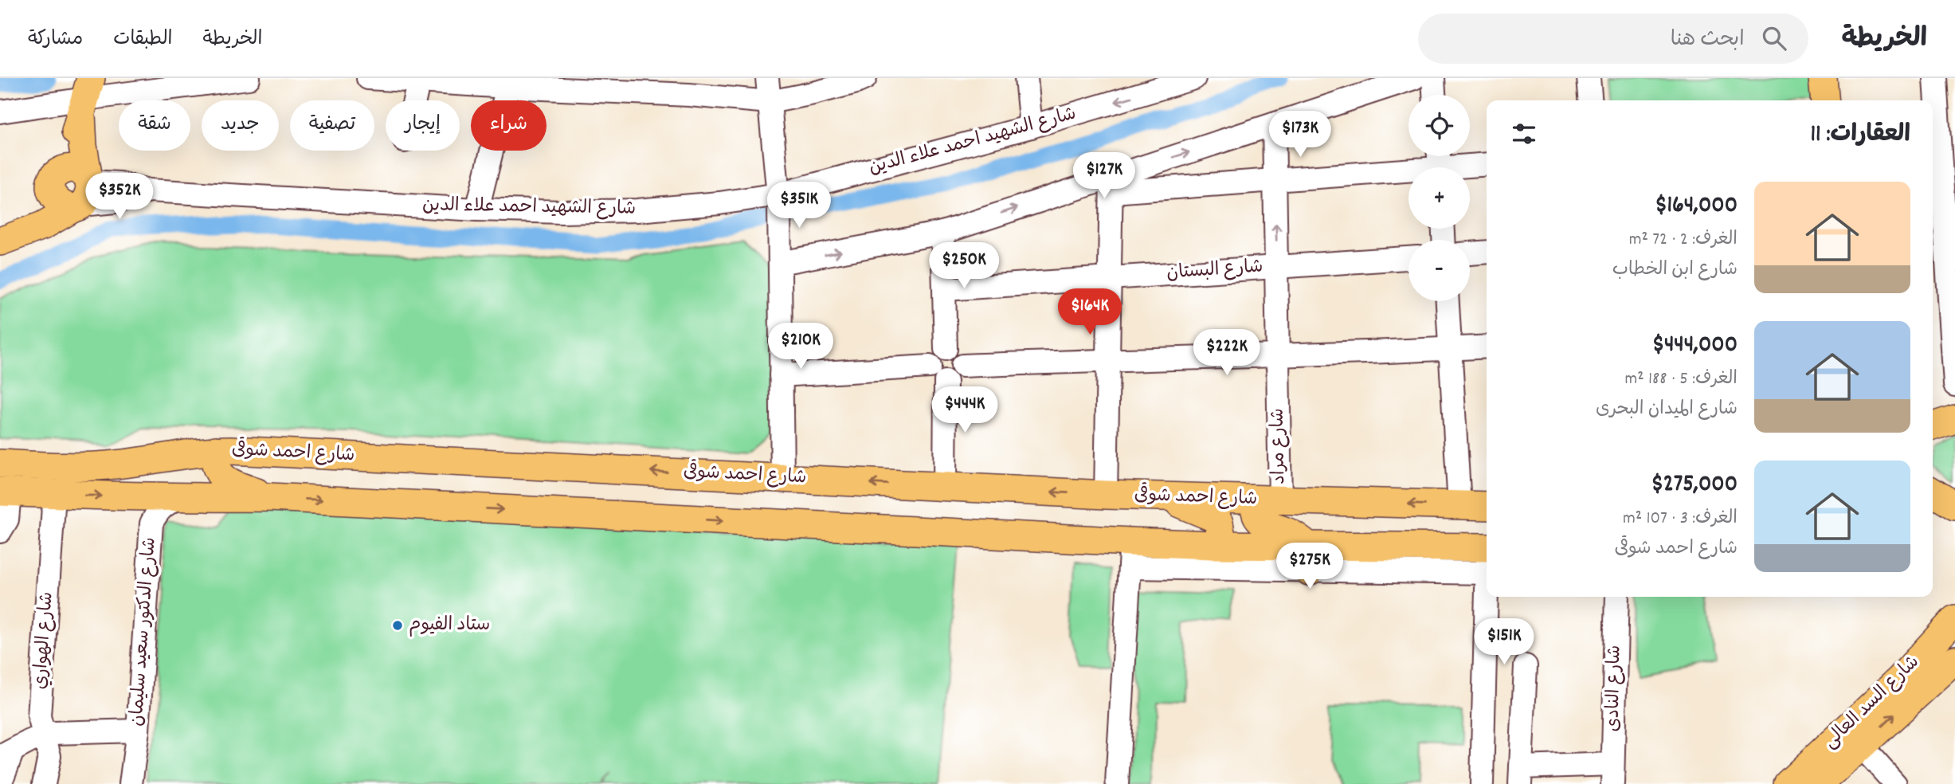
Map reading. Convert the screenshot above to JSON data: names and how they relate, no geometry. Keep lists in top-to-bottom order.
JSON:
{
  "streets": {
    "main road": ["شارع الشهيد احمد علاء الدين", "شارع احمد شوقى", "شارع السد العالى"],
    "street": [
      "شارع البستان",
      "شارع مراد",
      "شارع الدكتور سعيد سليمان",
      "شارع الهواري",
      "شارع النادى"
    ]
  },
  "crossings": [
    ["شارع البستان", "شارع مراد"],
    ["شارع مراد", "شارع احمد شوقى"]
  ],
  "places": ["ستاد الفيوم"],
  "page": {
    "header": "الخريطة",
    "search": "ابحث هنا",
    "nav": ["الخريطة", "الطبقات", "مشاركة"],
    "map_buttons": ["+", "−"],
    "chip": [
      "شراء",
      "إيجار",
      "تصفية",
      "جديد",
      "شقة"
    ],
    "heading": "العقارات: 11",
    "price": [
      "$173K",
      "$127K",
      "$352K",
      "$351K",
      "$250K",
      "$164K",
      "$210K",
      "$222K",
      "$444K",
      "$275K",
      "$151K"
    ],
    "list": [
      {
        "name": "$164,000",
        "note": "الغرف: 2 · 72 m² · شارع ابن الخطاب"
      },
      {
        "name": "$444,000",
        "note": "الغرف: 5 · 188 m² · شارع الميدان البحرى"
      },
      {
        "name": "$275,000",
        "note": "الغرف: 3 · 107 m² · شارع احمد شوقى"
      }
    ]
  }
}
